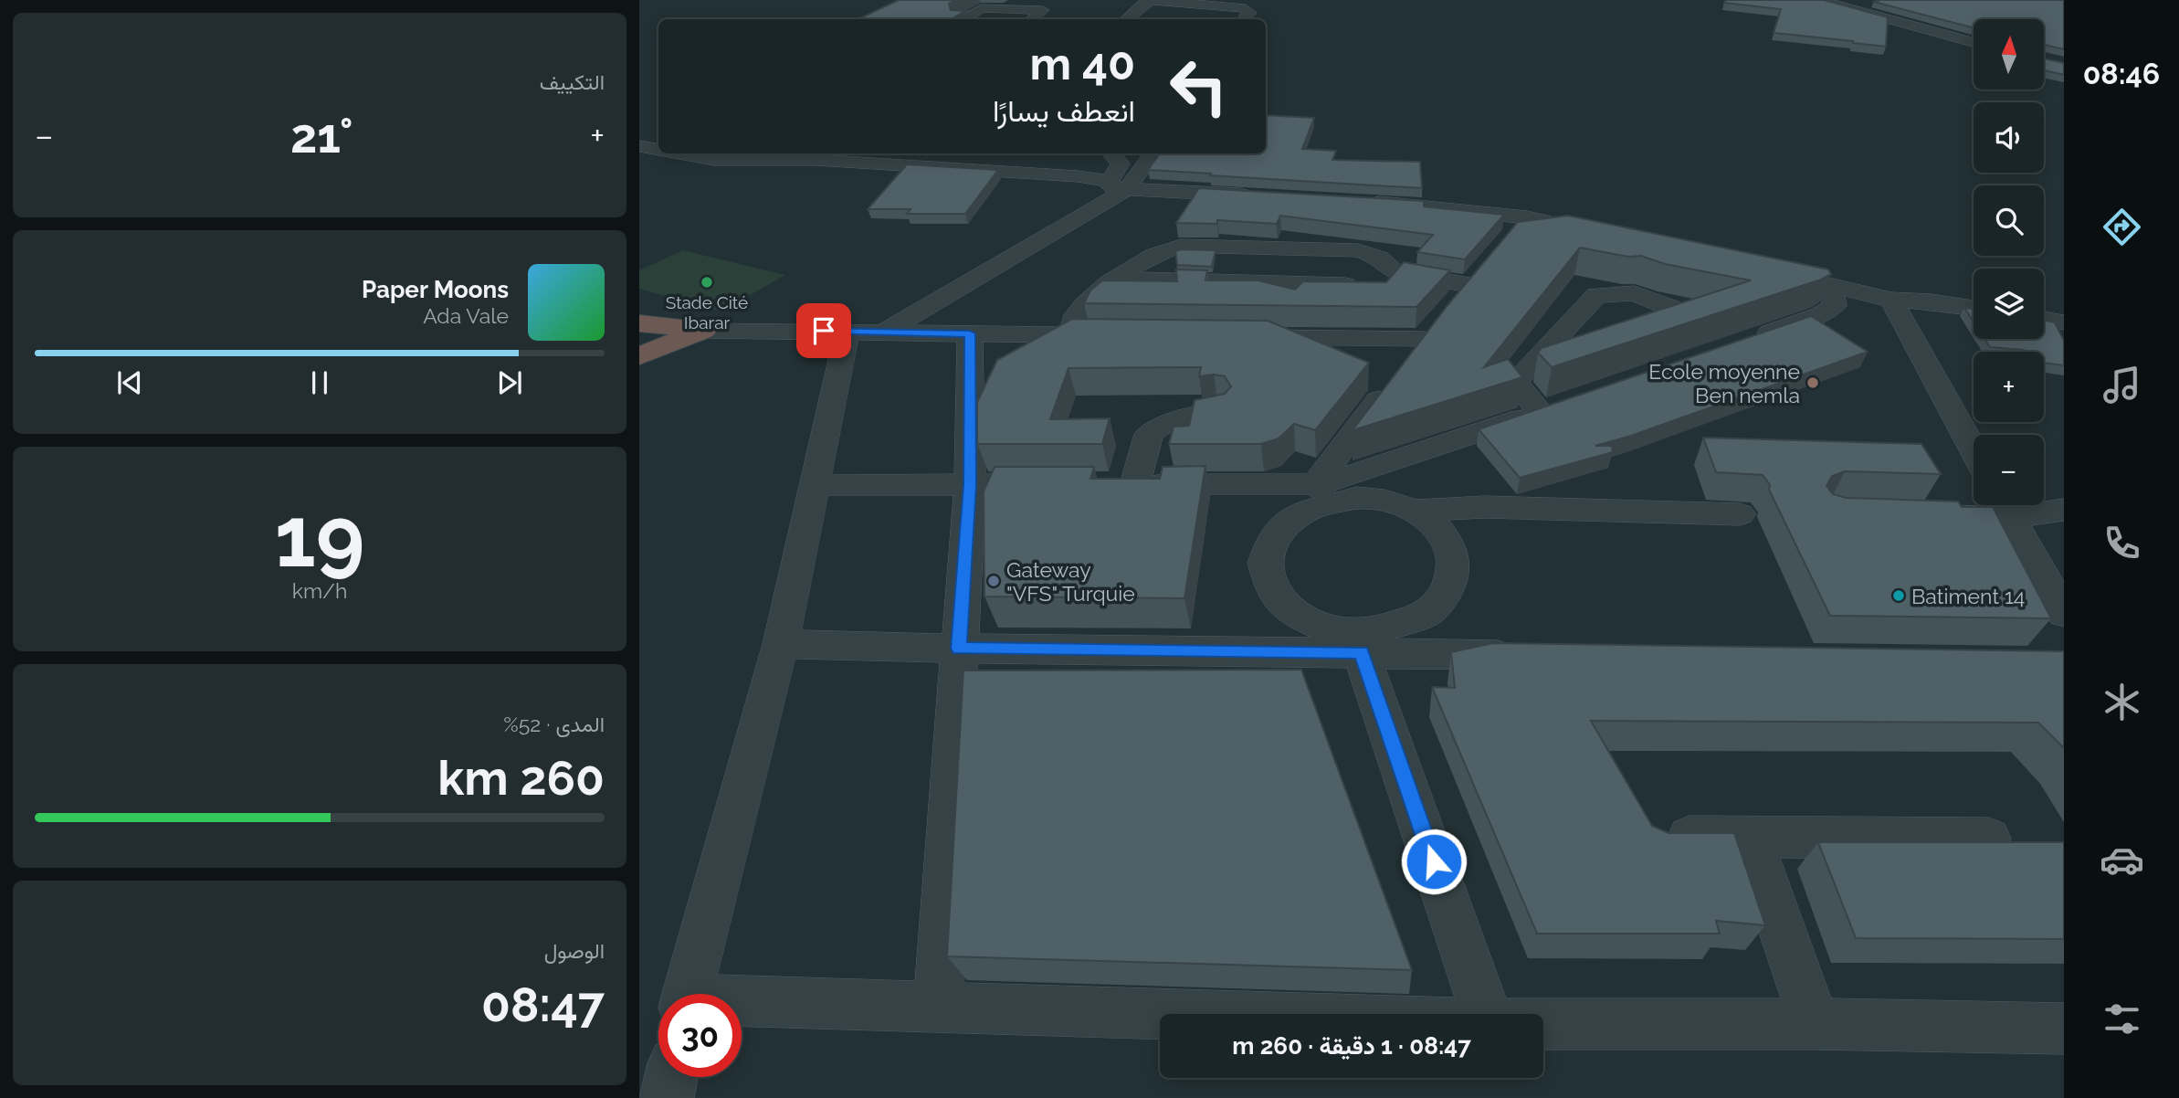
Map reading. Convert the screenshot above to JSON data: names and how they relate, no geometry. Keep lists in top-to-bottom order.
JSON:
{
  "places": [
    "Stade Cité Ibarar",
    "Ecole moyenne Ben nemla",
    "Gateway \"VFS\" Turquie",
    "Batiment 14"
  ],
  "north": "top",
  "page": {
    "tabs": "08:46",
    "tile": [
      "التكييف",
      ["19", "km/h"],
      ["المدى · 52%", "260 km"],
      ["الوصول", "08:47"]
    ],
    "map_buttons": ["+", "−"],
    "turn": ["40 m", "انعطف يسارًا"],
    "heat": ["−", "21°", "+"],
    "song": ["Paper Moons", "Ada Vale"],
    "limit": "30",
    "trip": "08:47 · 1 دقيقة · 260 m"
  }
}
